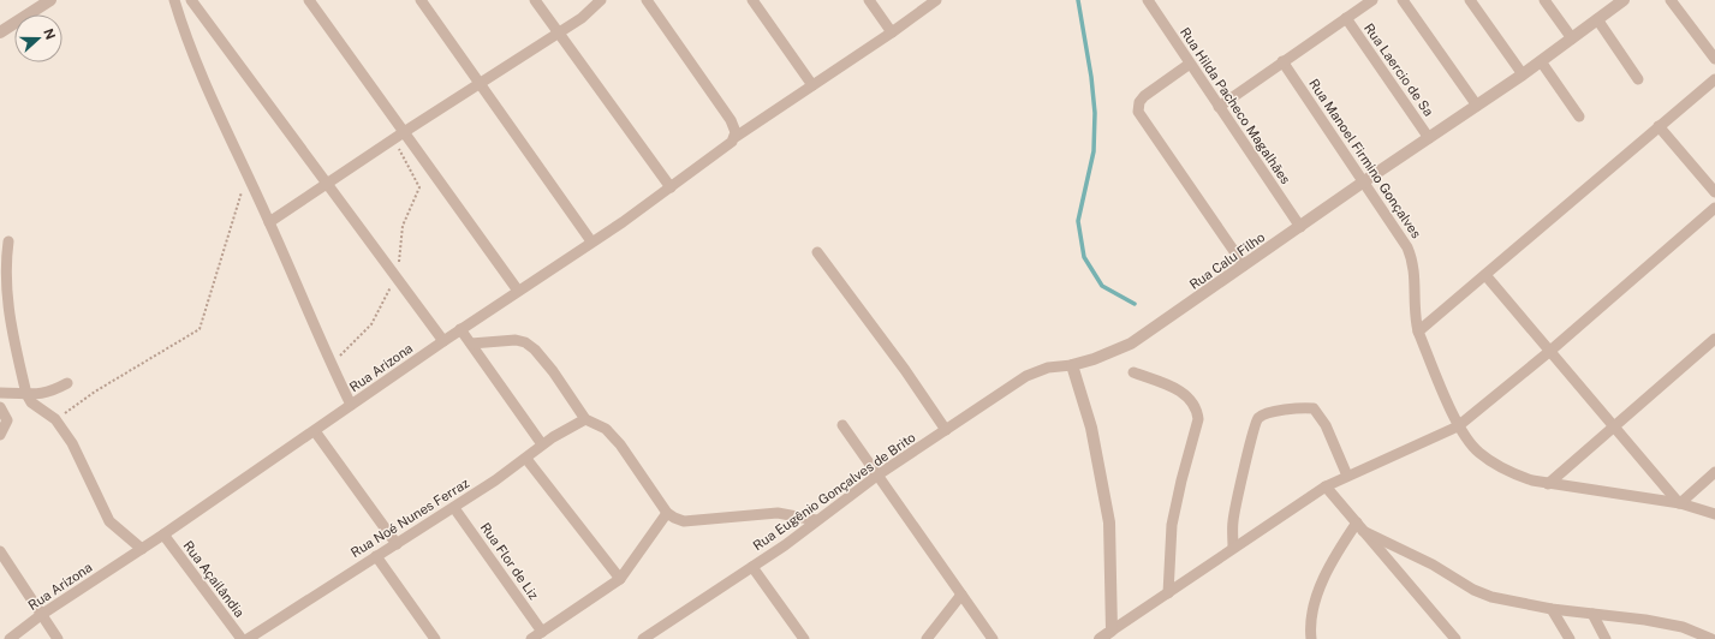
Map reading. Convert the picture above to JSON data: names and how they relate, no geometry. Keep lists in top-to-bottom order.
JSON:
{
  "streets": {
    "street": [
      "Rua Laercio de Sa",
      "Rua Hilda Pacheco Magalhães",
      "Rua Manoel Firmino Gonçalves",
      "Rua Calu Filho",
      "Rua Arizona",
      "Rua Eugênio Gonçalves de Brito",
      "Rua Noé Nunes Ferraz",
      "Rua Flor de Liz",
      "Rua Açailândia"
    ]
  },
  "crossings": [
    ["Rua Laercio de Sa", "Rua Calu Filho"],
    ["Rua Hilda Pacheco Magalhães", "Rua Calu Filho"],
    ["Rua Manoel Firmino Gonçalves", "Rua Calu Filho"],
    ["Rua Calu Filho", "Rua Eugênio Gonçalves de Brito"],
    ["Rua Arizona", "Rua Açailândia"],
    ["Rua Noé Nunes Ferraz", "Rua Flor de Liz"]
  ],
  "north": "right"
}
